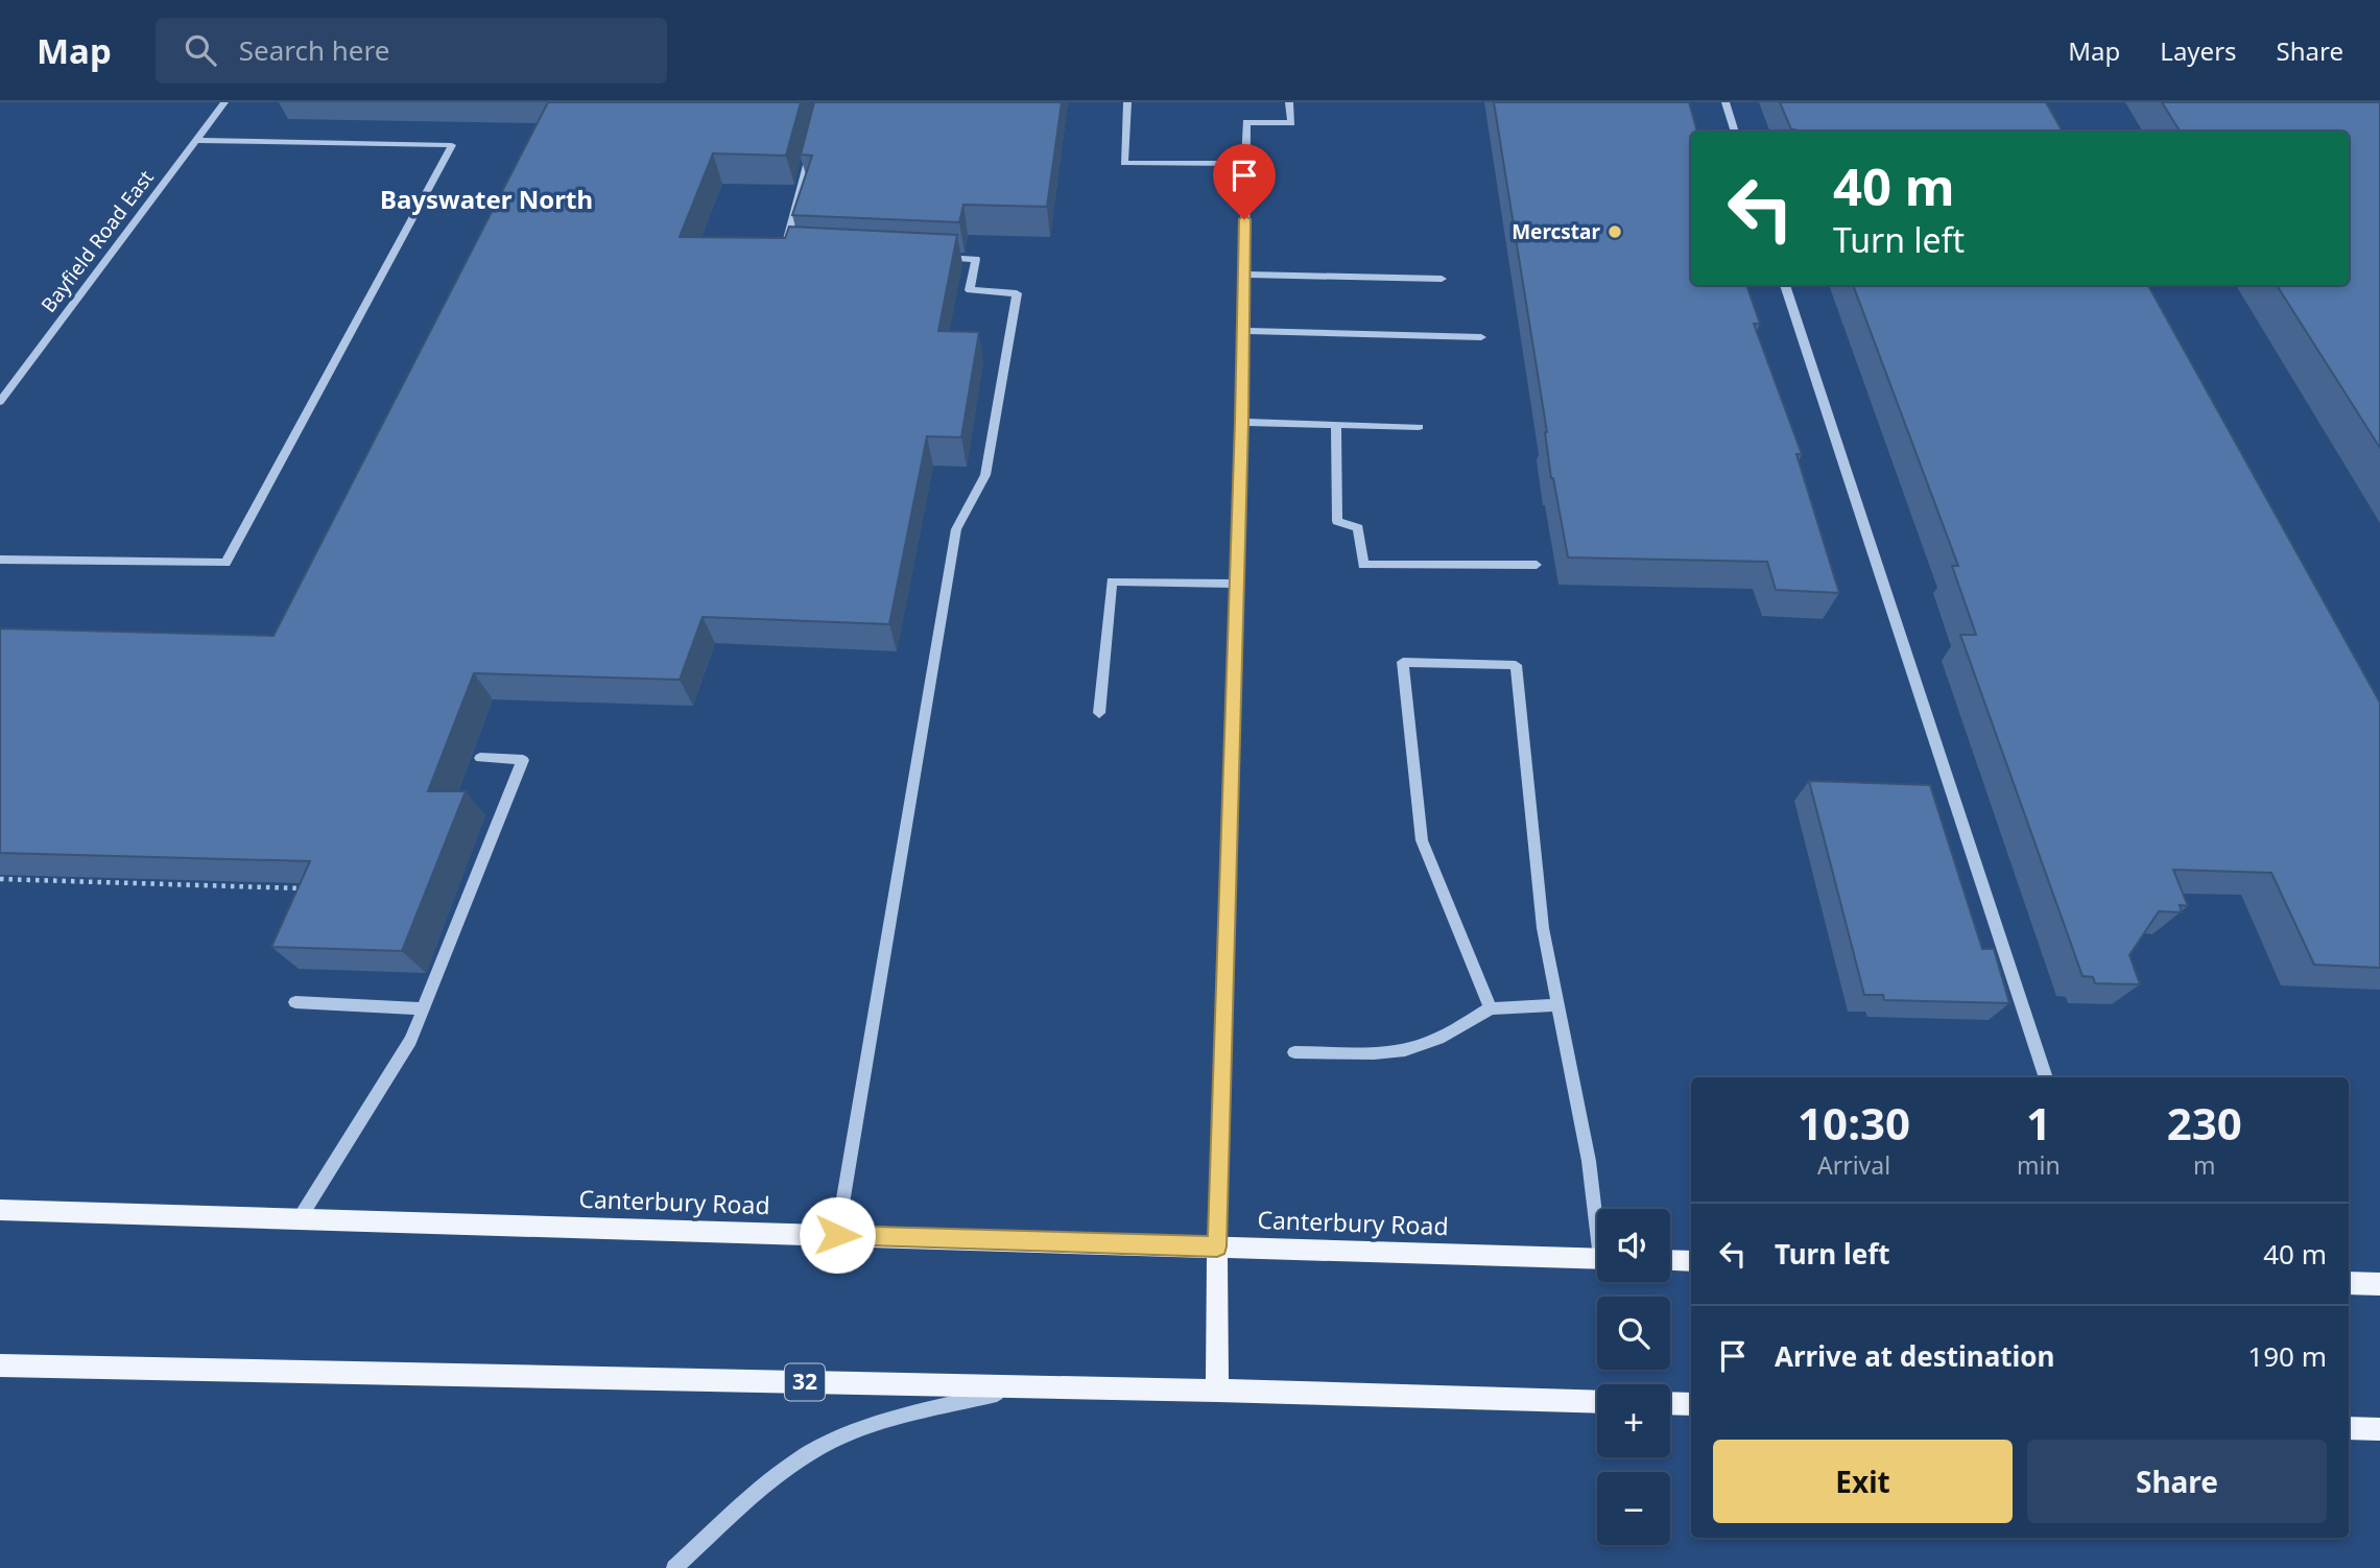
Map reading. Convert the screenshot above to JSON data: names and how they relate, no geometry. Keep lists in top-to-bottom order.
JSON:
{
  "streets": {
    "main road": ["Canterbury Road", "32"],
    "street": ["Bayfield Road East"]
  },
  "districts": ["Bayswater North"],
  "places": ["Mercstar"],
  "page": {
    "header": "Map",
    "search": "Search here",
    "nav": ["Map", "Layers", "Share"],
    "turn": ["40 m", "Turn left"],
    "eta": [
      "10:30",
      "Arrival",
      "1",
      "min",
      "230",
      "m"
    ],
    "list": [
      {
        "name": "Turn left",
        "value": "40 m"
      },
      {
        "name": "Arrive at destination",
        "value": "190 m"
      }
    ],
    "map_buttons": ["+", "−"],
    "buttons": ["Exit", "Share"]
  }
}
